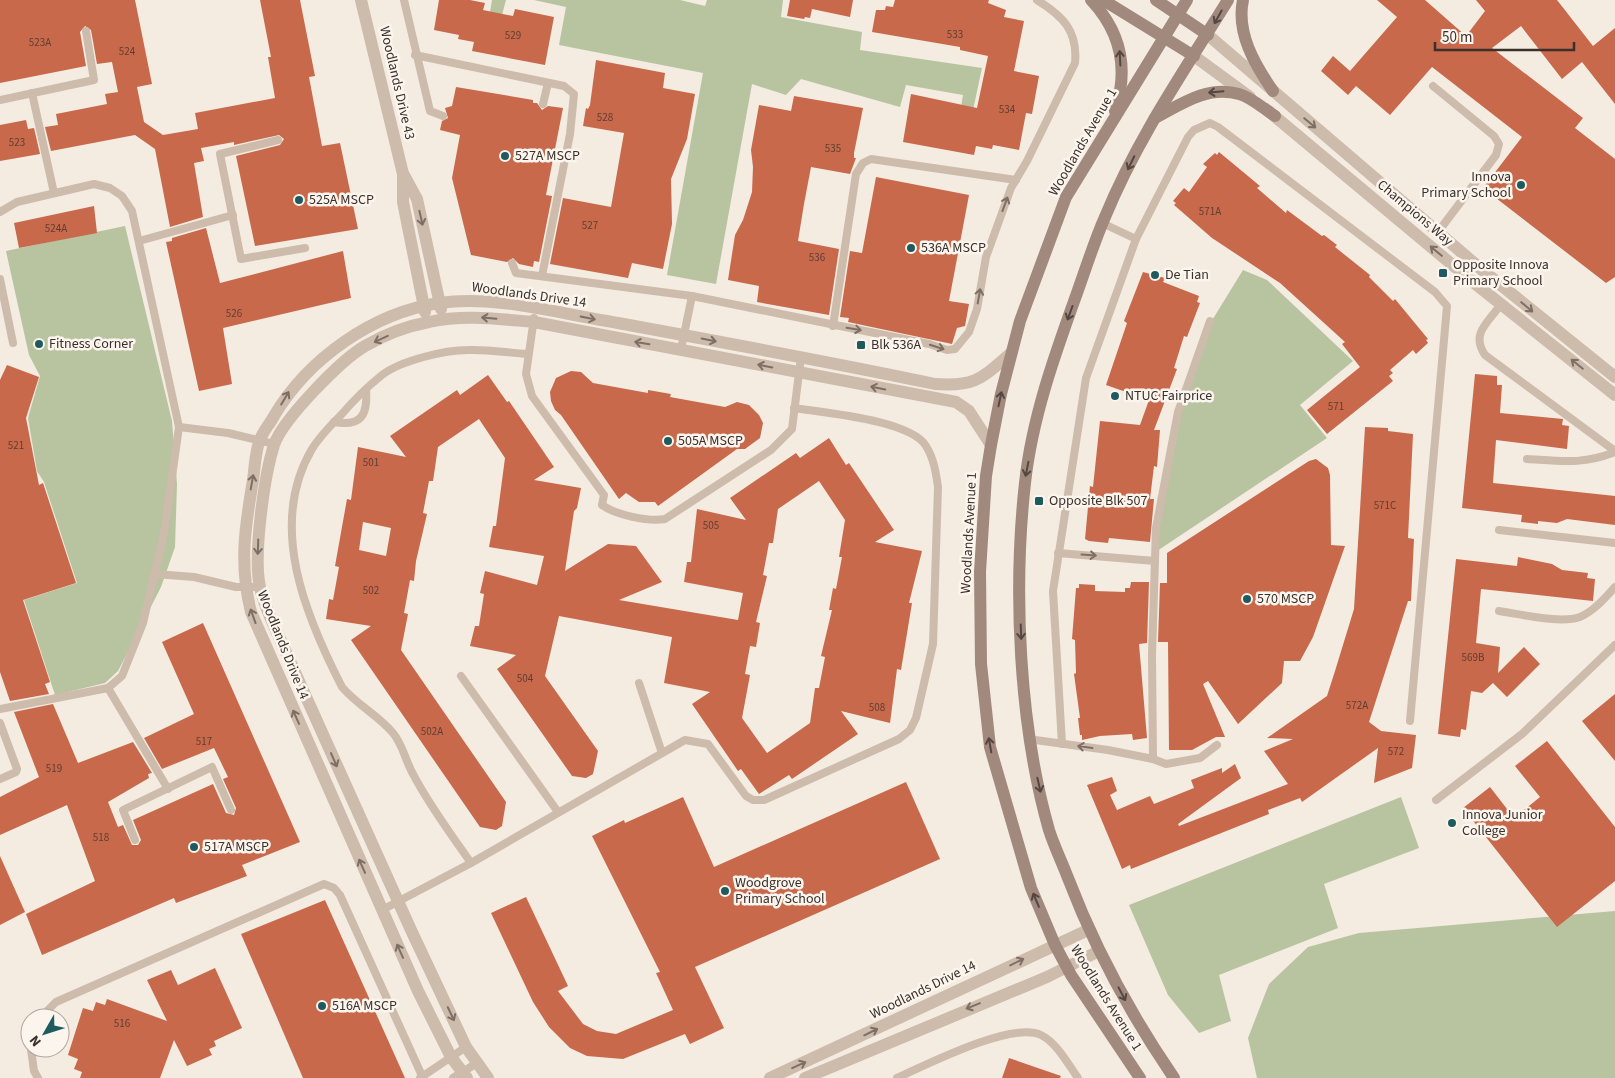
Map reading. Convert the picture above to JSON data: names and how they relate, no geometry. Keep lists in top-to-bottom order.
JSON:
{
  "streets": {
    "street": [
      "Woodlands Drive 43",
      "Woodlands Avenue 1",
      "Champions Way",
      "Woodlands Drive 14"
    ]
  },
  "crossings": [
    ["Woodlands Drive 43", "Woodlands Drive 14"],
    ["Woodlands Avenue 1", "Champions Way"],
    ["Woodlands Avenue 1", "Woodlands Drive 14"]
  ],
  "places": {
    "other": [
      "527A MSCP",
      "Innova Primary School",
      "525A MSCP",
      "536A MSCP",
      "De Tian",
      "Fitness Corner",
      "NTUC Fairprice",
      "505A MSCP",
      "570 MSCP",
      "Innova Junior College",
      "517A MSCP",
      "Woodgrove Primary School",
      "516A MSCP"
    ],
    "transit": ["Opposite Innova Primary School", "Blk 536A", "Opposite Blk 507"]
  },
  "house_numbers": [
    "533",
    "529",
    "523A",
    "524",
    "534",
    "528",
    "523",
    "535",
    "571A",
    "527",
    "524A",
    "536",
    "526",
    "571",
    "521",
    "501",
    "571C",
    "505",
    "502",
    "569B",
    "504",
    "572A",
    "508",
    "502A",
    "517",
    "572",
    "519",
    "518",
    "516"
  ],
  "scale_bar": "50 m",
  "north": "bottom left"
}
